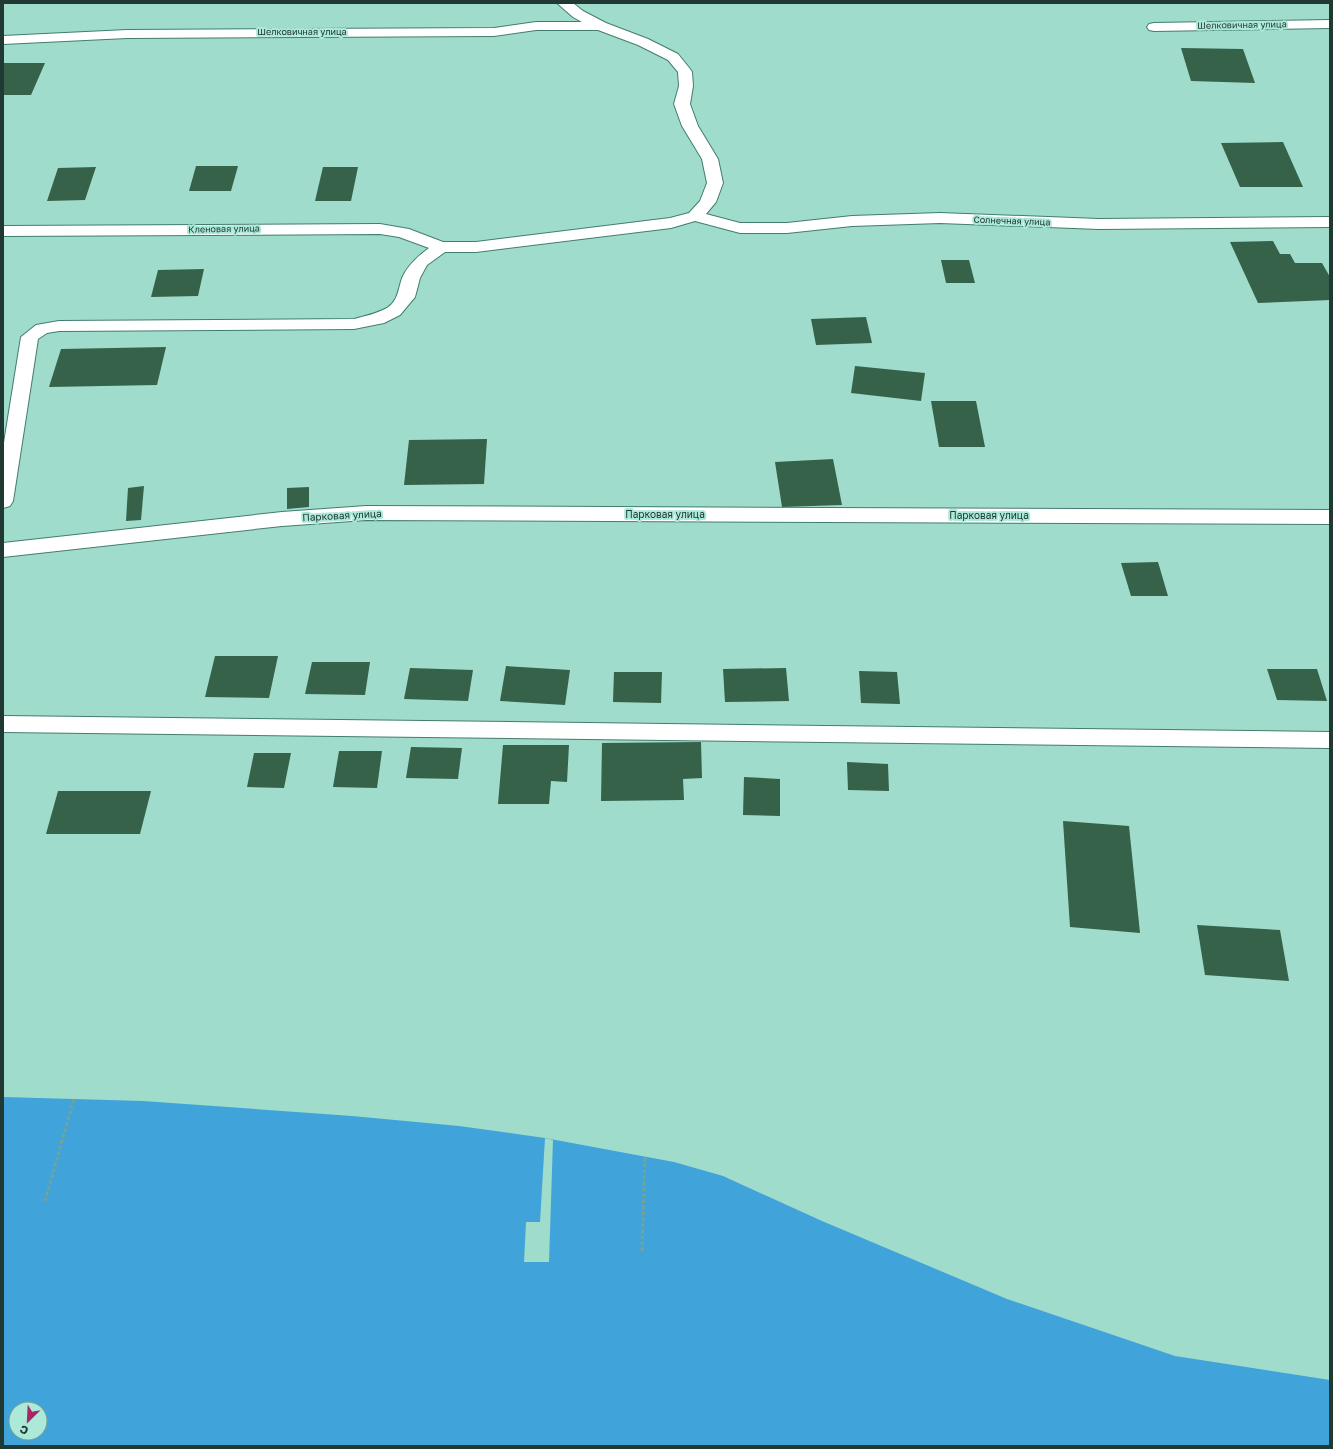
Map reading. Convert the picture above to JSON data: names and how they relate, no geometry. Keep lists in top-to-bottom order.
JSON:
{
  "streets": {
    "street": [
      "Шелковичная улица",
      "Солнечная улица",
      "Кленовая улица",
      "Парковая улица"
    ]
  },
  "north": "bottom left"
}
